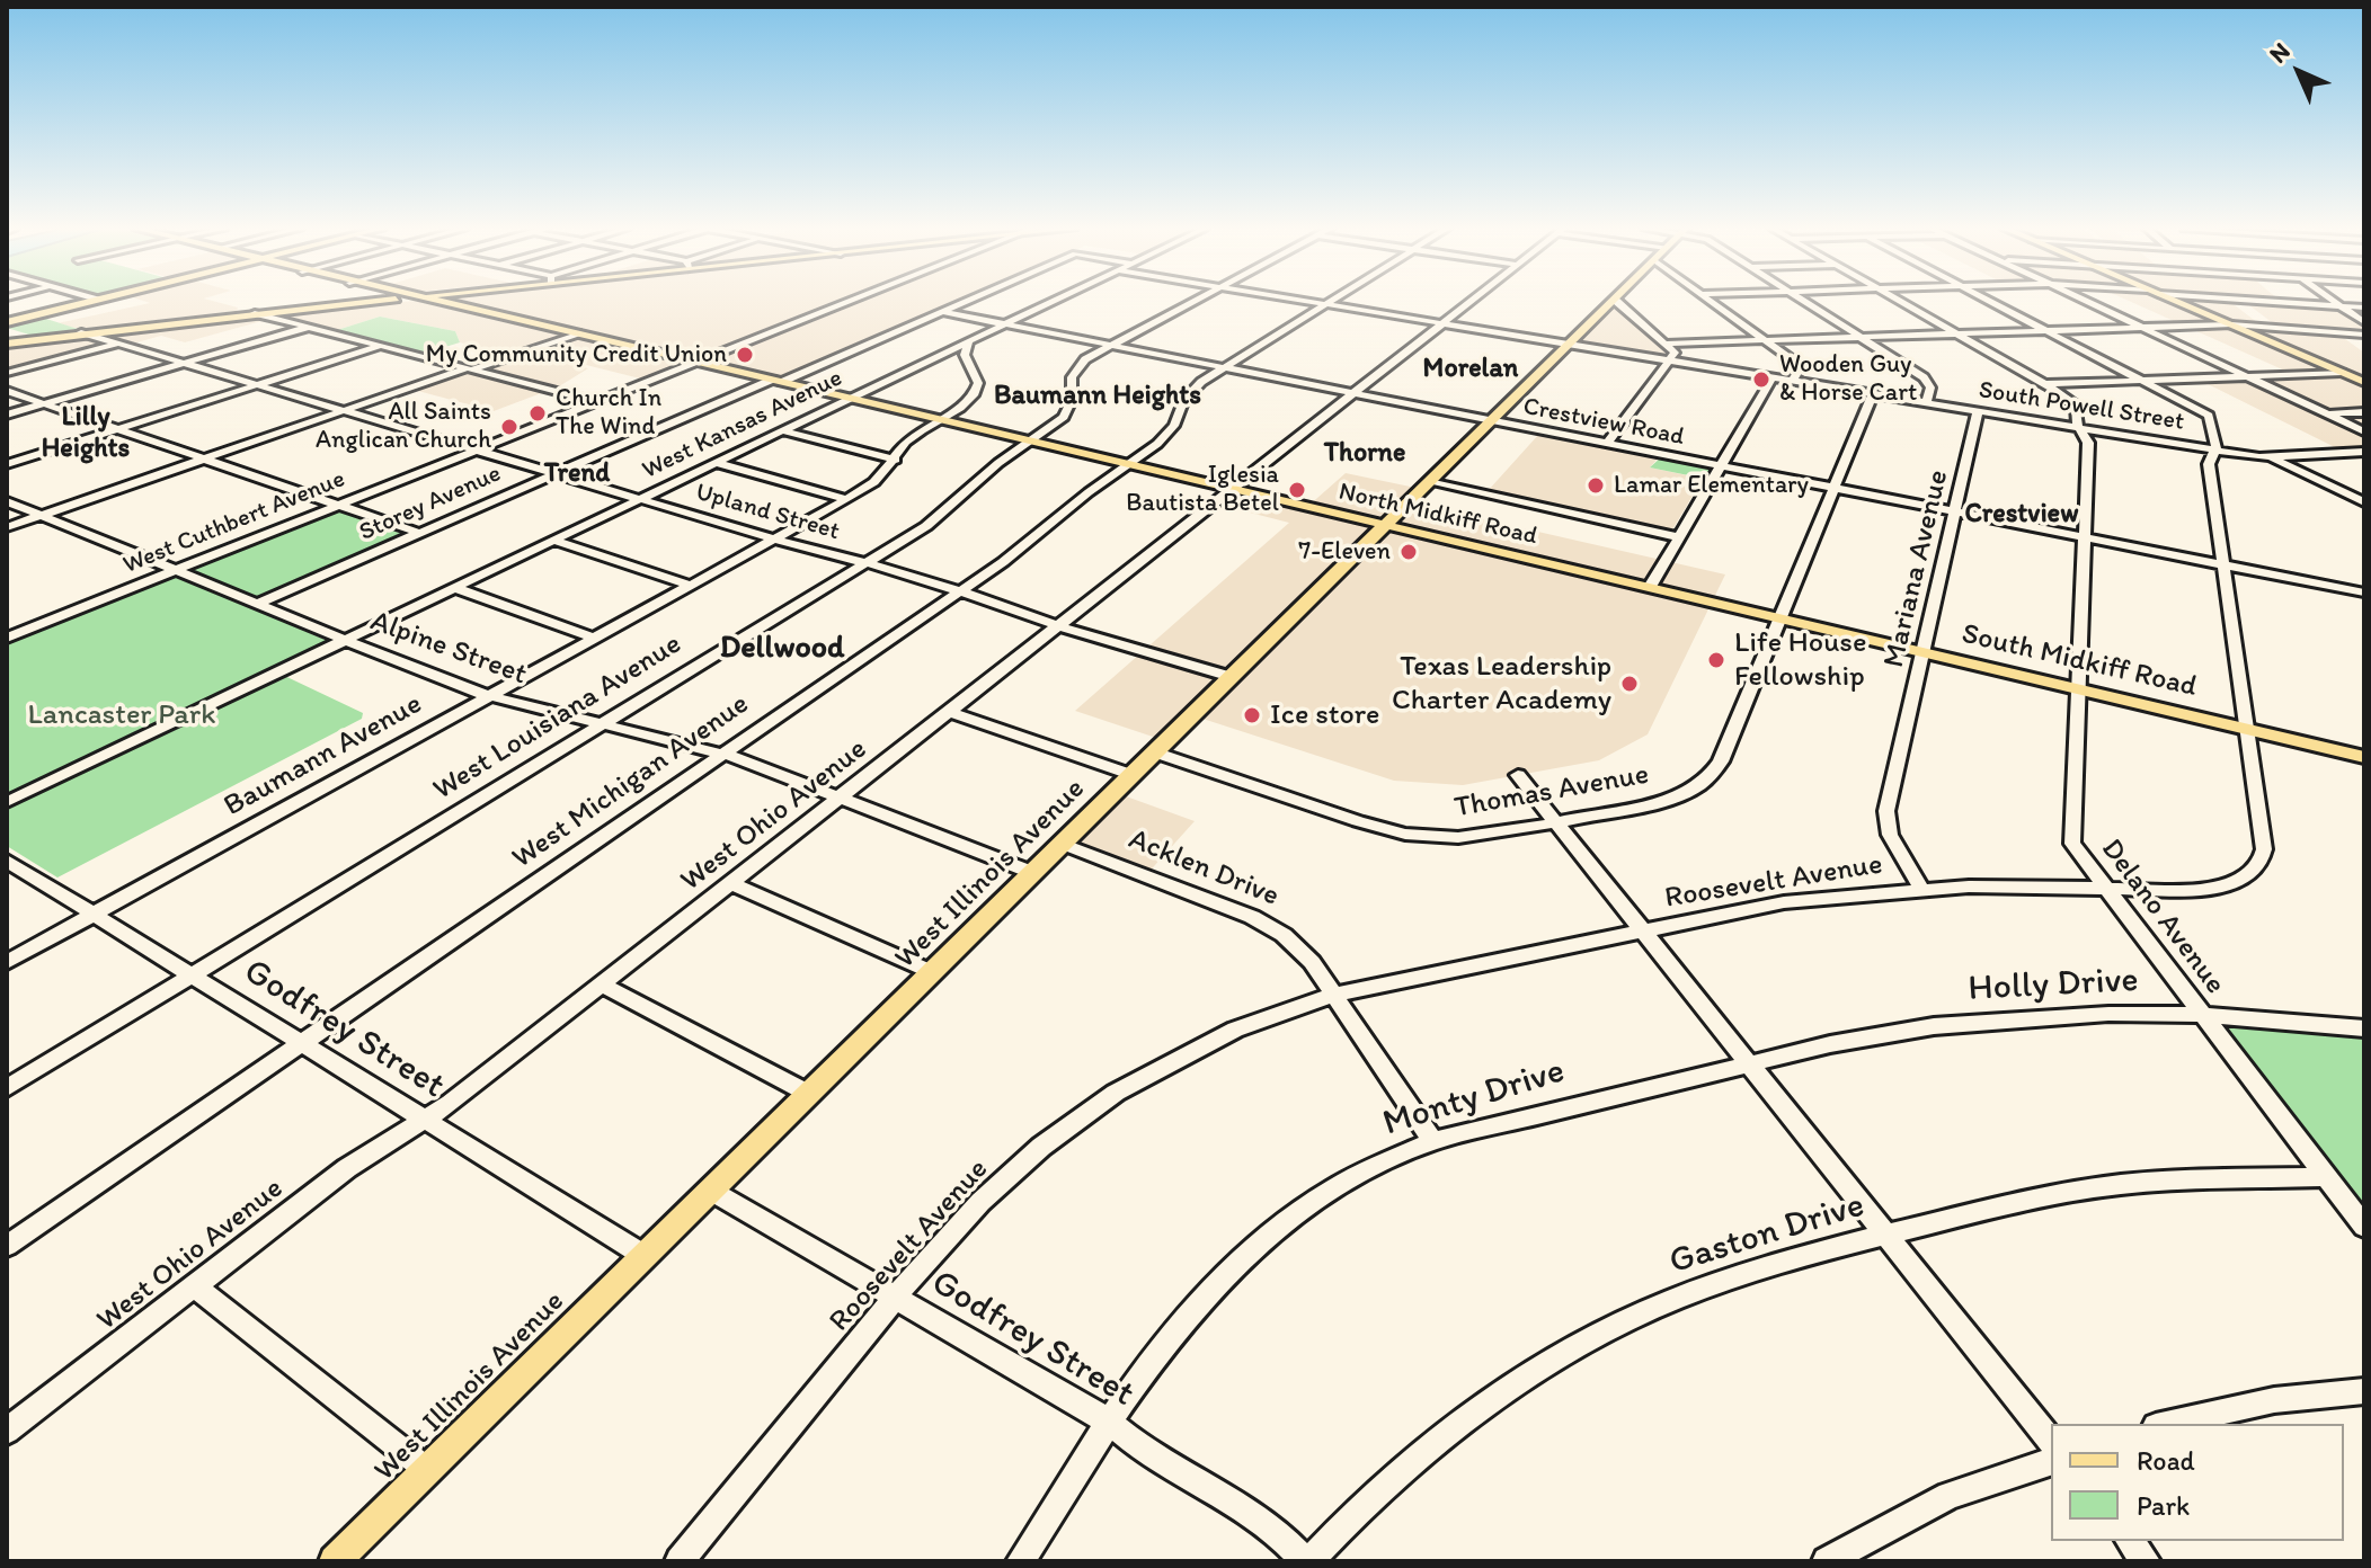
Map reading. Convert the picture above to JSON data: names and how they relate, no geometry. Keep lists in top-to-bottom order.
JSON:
{
  "streets": {
    "main road": ["North Midkiff Road", "South Midkiff Road", "West Illinois Avenue"],
    "street": [
      "South Powell Street",
      "Crestview Road",
      "West Kansas Avenue",
      "Storey Avenue",
      "Upland Street",
      "West Cuthbert Avenue",
      "Mariana Avenue",
      "Alpine Street",
      "West Louisiana Avenue",
      "Baumann Avenue",
      "West Michigan Avenue",
      "Thomas Avenue",
      "West Ohio Avenue",
      "Acklen Drive",
      "Roosevelt Avenue",
      "Delano Avenue",
      "Holly Drive",
      "Godfrey Street",
      "Monty Drive",
      "Gaston Drive"
    ]
  },
  "crossings": [
    ["South Powell Street", "Mariana Avenue"],
    ["South Powell Street", "West Michigan Avenue"],
    ["South Powell Street", "Thomas Avenue"],
    ["South Powell Street", "West Ohio Avenue"],
    ["South Powell Street", "West Illinois Avenue"],
    ["South Powell Street", "Roosevelt Avenue"],
    ["South Powell Street", "Delano Avenue"],
    ["Crestview Road", "West Kansas Avenue"],
    ["Crestview Road", "Storey Avenue"],
    ["Crestview Road", "Mariana Avenue"],
    ["Crestview Road", "West Louisiana Avenue"],
    ["Crestview Road", "West Michigan Avenue"],
    ["Crestview Road", "Thomas Avenue"],
    ["Crestview Road", "West Ohio Avenue"],
    ["Crestview Road", "West Illinois Avenue"],
    ["Crestview Road", "Roosevelt Avenue"],
    ["Crestview Road", "Delano Avenue"],
    ["West Kansas Avenue", "Upland Street"],
    ["West Kansas Avenue", "North Midkiff Road"],
    ["West Kansas Avenue", "Alpine Street"],
    ["West Kansas Avenue", "Baumann Avenue"],
    ["Storey Avenue", "Upland Street"],
    ["Storey Avenue", "North Midkiff Road"],
    ["Storey Avenue", "Alpine Street"],
    ["Upland Street", "West Cuthbert Avenue"],
    ["Upland Street", "West Louisiana Avenue"],
    ["Upland Street", "Baumann Avenue"],
    ["Upland Street", "West Michigan Avenue"],
    ["Upland Street", "West Ohio Avenue"],
    ["Upland Street", "West Illinois Avenue"],
    ["North Midkiff Road", "West Cuthbert Avenue"],
    ["North Midkiff Road", "South Midkiff Road"],
    ["North Midkiff Road", "West Louisiana Avenue"],
    ["North Midkiff Road", "Baumann Avenue"],
    ["North Midkiff Road", "West Michigan Avenue"],
    ["North Midkiff Road", "Thomas Avenue"],
    ["North Midkiff Road", "West Ohio Avenue"],
    ["North Midkiff Road", "West Illinois Avenue"],
    ["West Cuthbert Avenue", "Alpine Street"],
    ["Mariana Avenue", "South Midkiff Road"],
    ["Mariana Avenue", "Roosevelt Avenue"],
    ["Alpine Street", "West Louisiana Avenue"],
    ["Alpine Street", "Baumann Avenue"],
    ["Alpine Street", "West Michigan Avenue"],
    ["Alpine Street", "West Ohio Avenue"],
    ["Alpine Street", "West Illinois Avenue"],
    ["South Midkiff Road", "Thomas Avenue"],
    ["South Midkiff Road", "Roosevelt Avenue"],
    ["South Midkiff Road", "Delano Avenue"],
    ["West Louisiana Avenue", "Godfrey Street"],
    ["Baumann Avenue", "Godfrey Street"],
    ["West Michigan Avenue", "Godfrey Street"],
    ["Thomas Avenue", "West Illinois Avenue"],
    ["West Ohio Avenue", "Godfrey Street"],
    ["Acklen Drive", "West Illinois Avenue"],
    ["Acklen Drive", "Roosevelt Avenue"],
    ["Acklen Drive", "Monty Drive"],
    ["West Illinois Avenue", "Godfrey Street"],
    ["Roosevelt Avenue", "Delano Avenue"],
    ["Roosevelt Avenue", "Godfrey Street"],
    ["Delano Avenue", "Holly Drive"],
    ["Delano Avenue", "Gaston Drive"],
    ["Holly Drive", "Monty Drive"],
    ["Godfrey Street", "Monty Drive"],
    ["Godfrey Street", "Gaston Drive"]
  ],
  "districts": [
    "Morelan",
    "Baumann Heights",
    "Lilly Heights",
    "Thorne",
    "Trend",
    "Crestview",
    "Dellwood"
  ],
  "parks": ["Lancaster Park"],
  "places": [
    "My Community Credit Union",
    "Wooden Guy & Horse Cart",
    "Church In The Wind",
    "All Saints Anglican Church",
    "Lamar Elementary",
    "Iglesia Bautista Betel",
    "7-Eleven",
    "Life House Fellowship",
    "Texas Leadership Charter Academy",
    "Ice store"
  ],
  "legend": ["Road", "Park"],
  "north": "top left"
}
